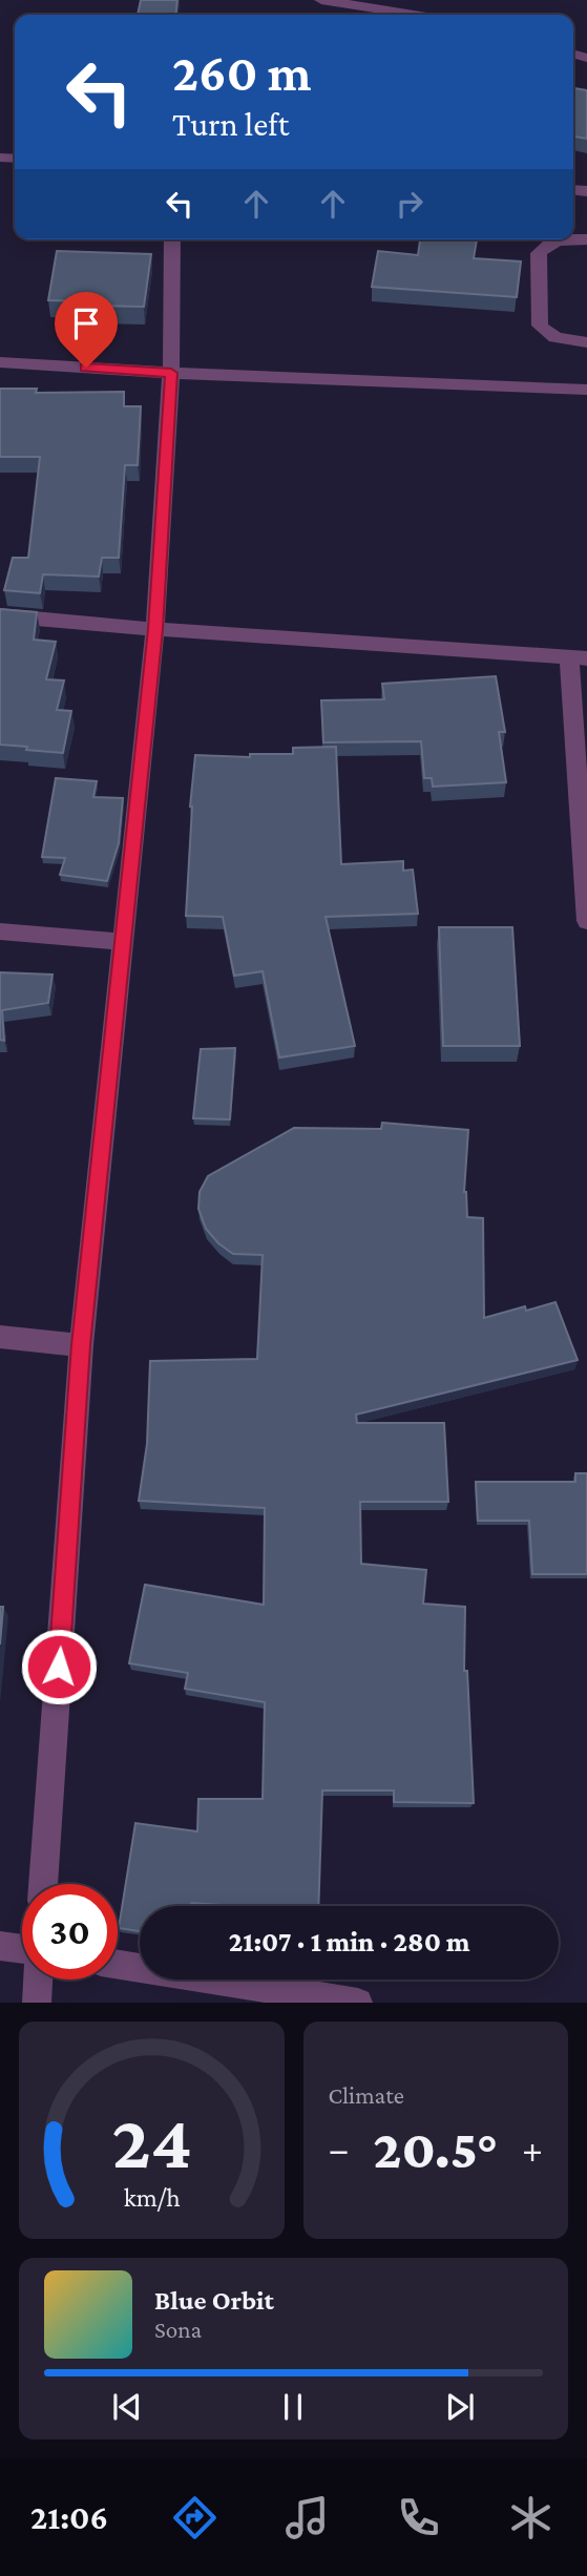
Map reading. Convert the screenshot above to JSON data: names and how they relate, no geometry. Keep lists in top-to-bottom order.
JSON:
{
  "page": {
    "turn": ["260 m", "Turn left"],
    "limit": "30",
    "trip": "21:07 · 1 min · 280 m",
    "tile": "Climate",
    "heat": ["−", "20.5°", "+"],
    "song": ["Blue Orbit", "Sona"],
    "tabs": "21:06",
    "gauge": ["24", "km/h"]
  }
}
